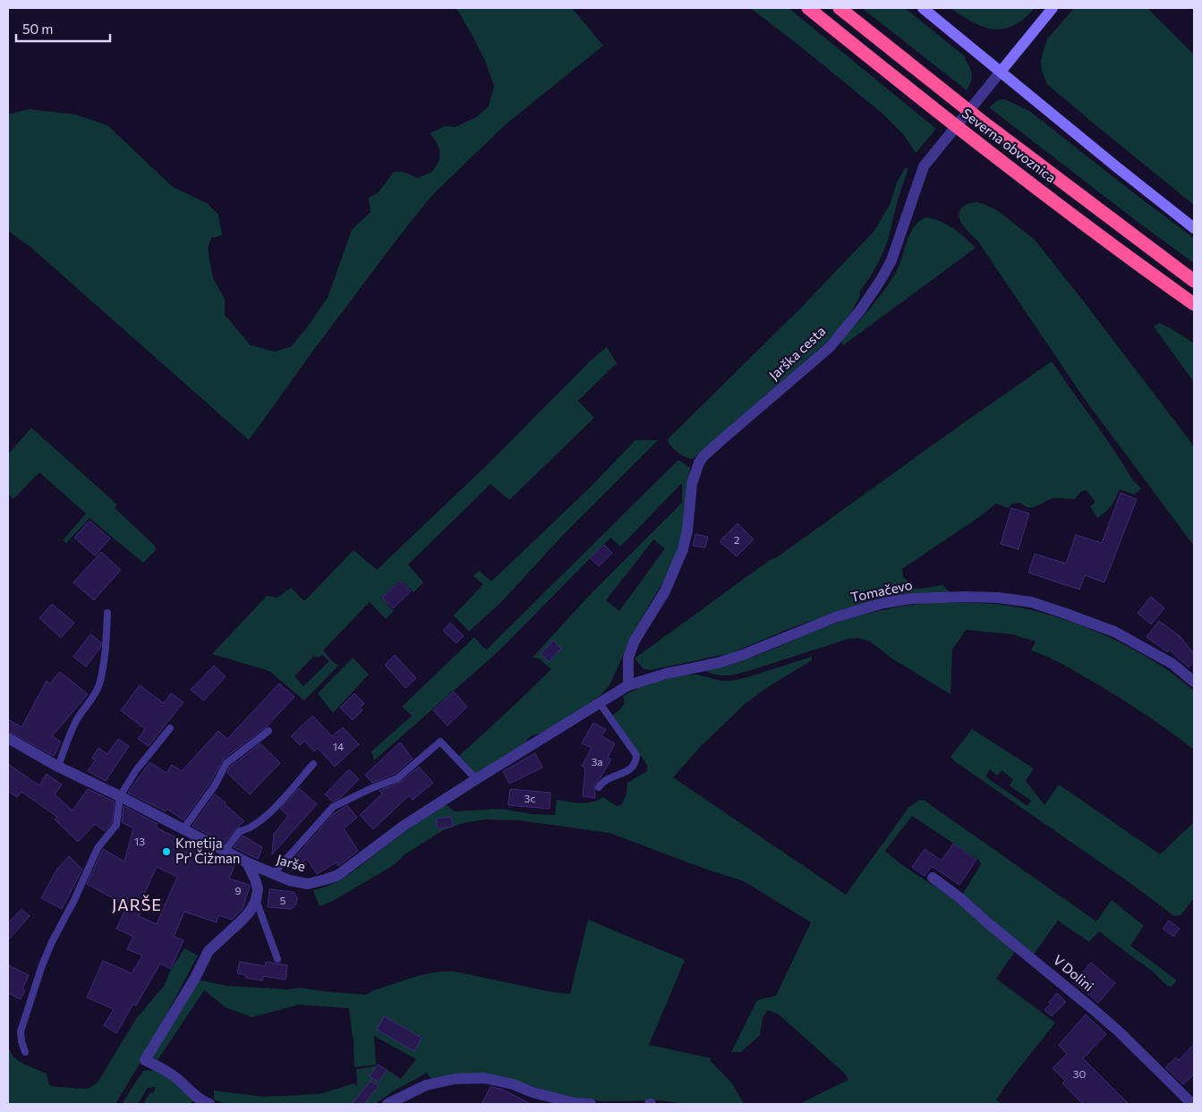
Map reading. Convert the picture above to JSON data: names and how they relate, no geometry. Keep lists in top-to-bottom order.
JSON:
{
  "streets": {
    "highway": ["Severna obvoznica"],
    "street": [
      "Jarška cesta",
      "Tomačevo",
      "Jarše",
      "V Dolini"
    ]
  },
  "crossings": [
    ["Jarška cesta", "Tomačevo"],
    ["Tomačevo", "Jarše"]
  ],
  "districts": ["JARŠE"],
  "places": ["Kmetija Pr' Čižman"],
  "house_numbers": [
    "2",
    "14",
    "3a",
    "3c",
    "13",
    "9",
    "5",
    "30"
  ],
  "scale_bar": "50 m"
}
